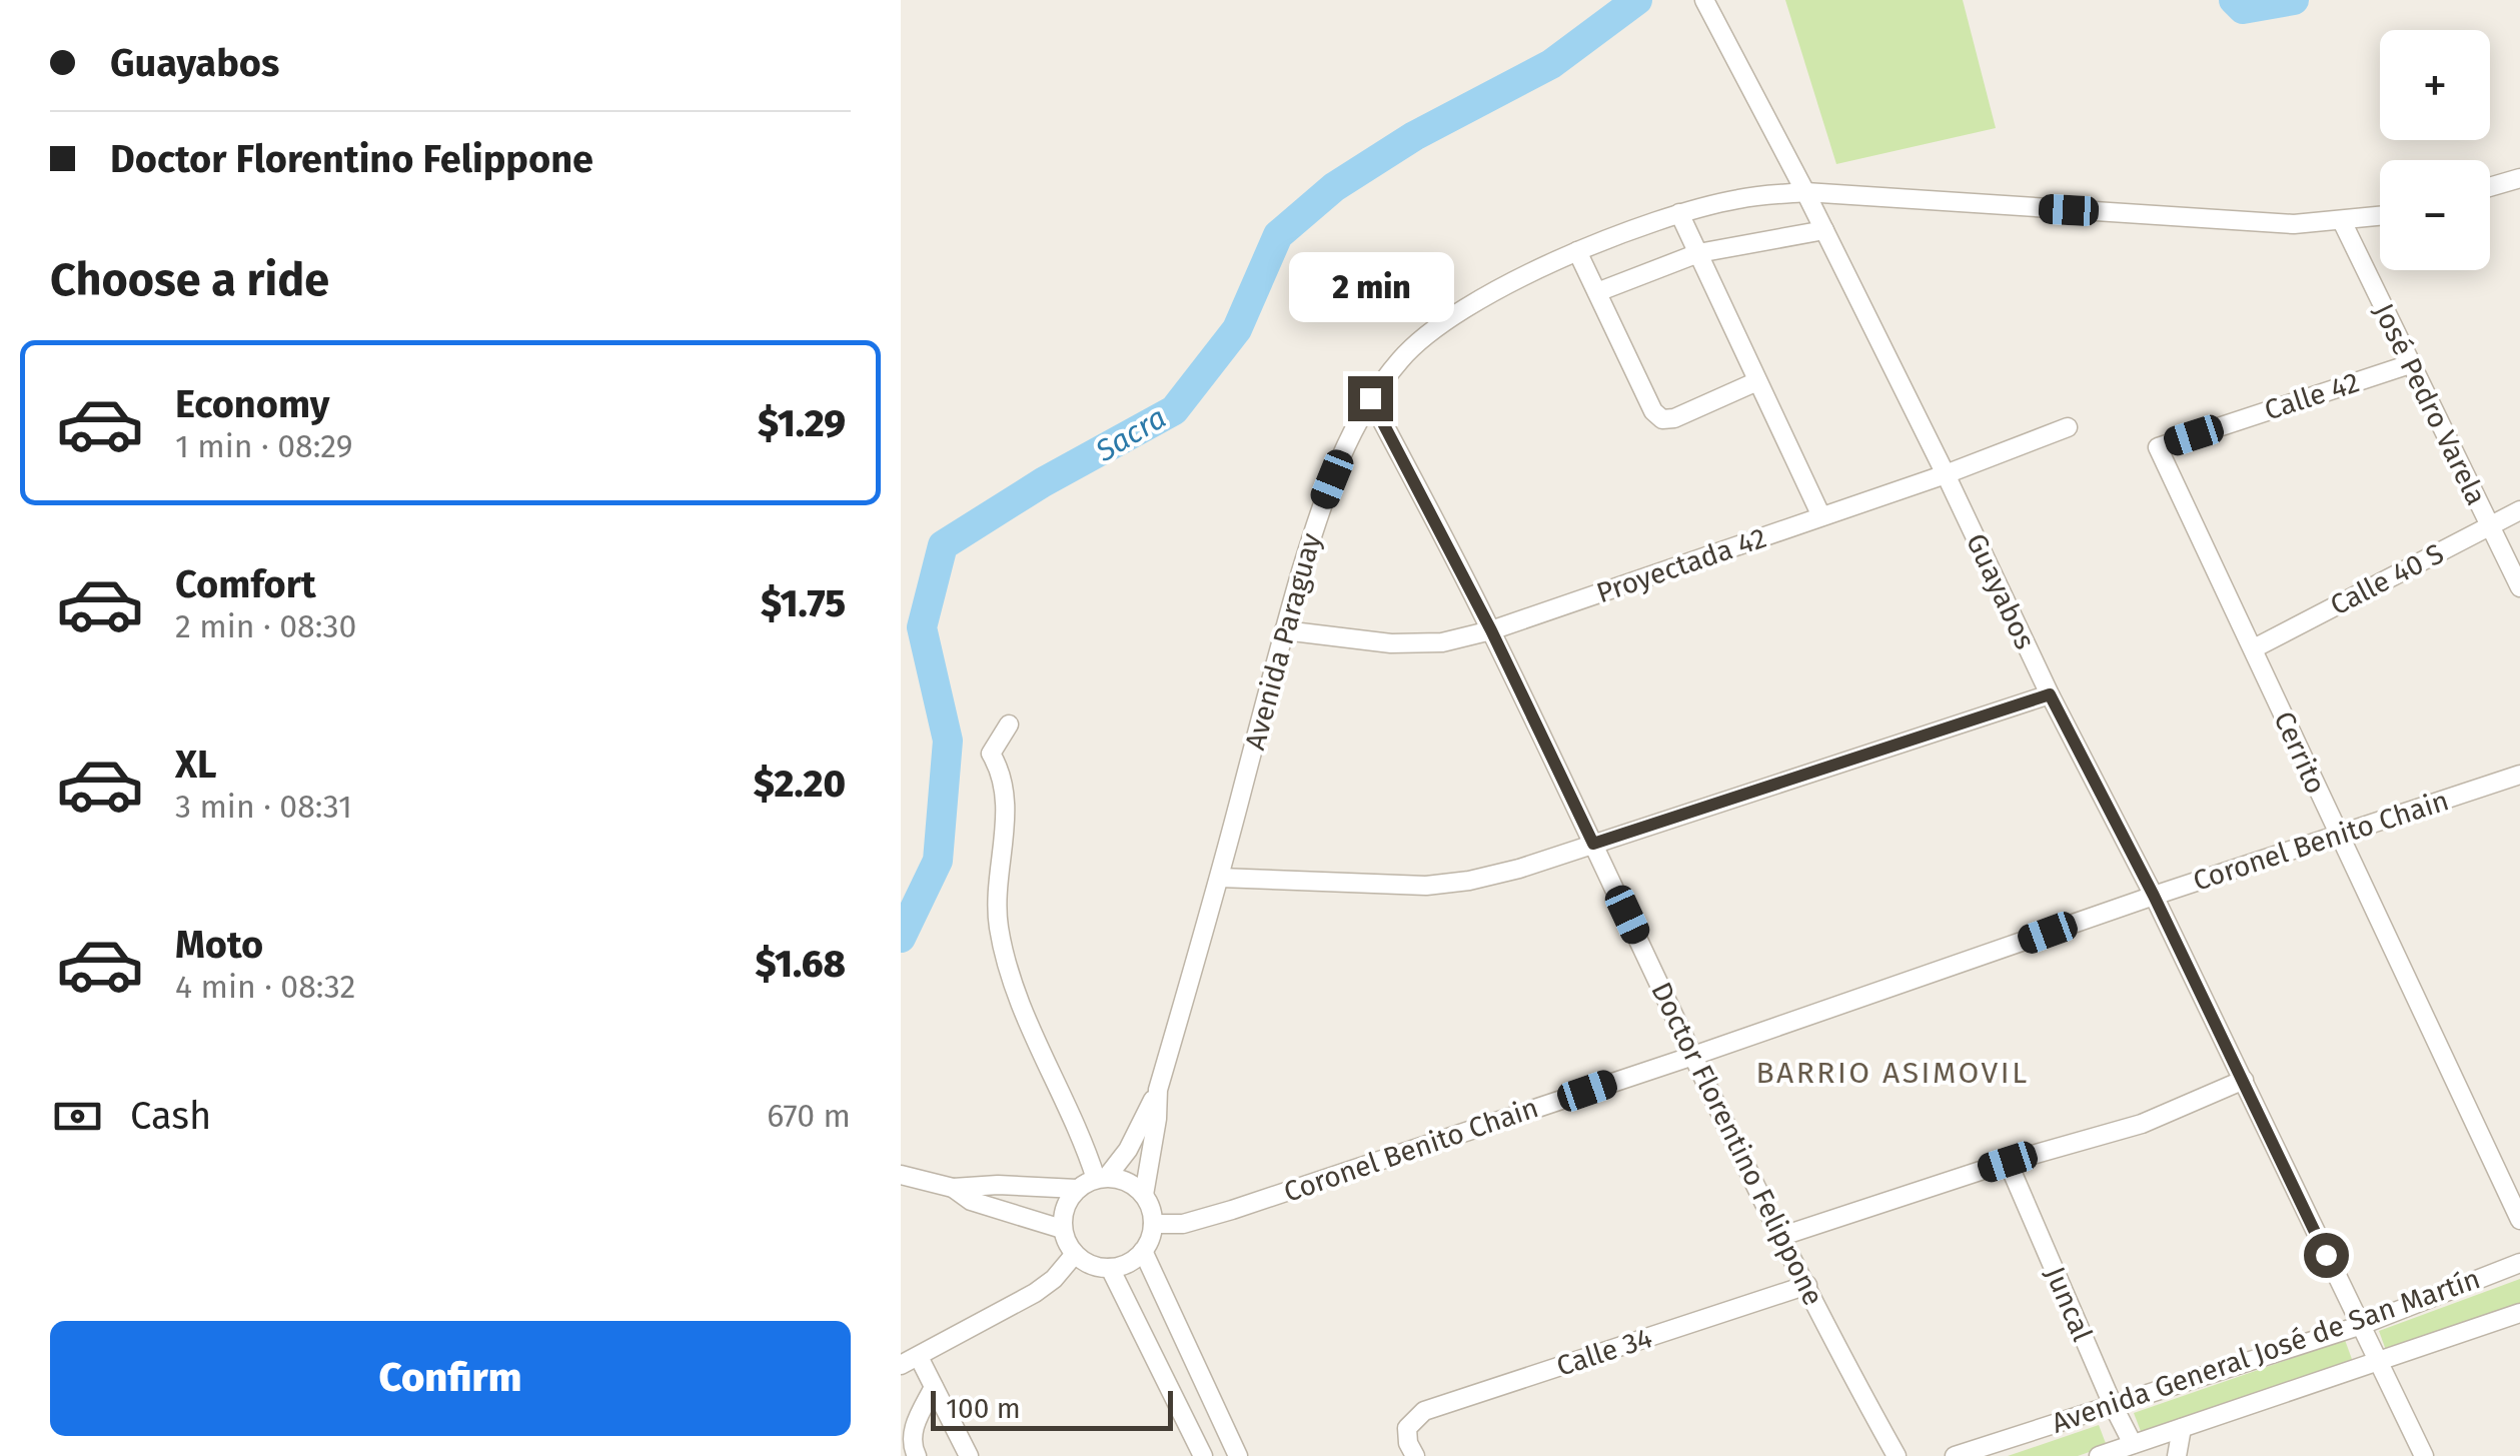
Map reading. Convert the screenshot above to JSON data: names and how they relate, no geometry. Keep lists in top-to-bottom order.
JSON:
{
  "streets": {
    "street": [
      "Calle 42",
      "José Pedro Varela",
      "Proyectada 42",
      "Calle 40 S",
      "Guayabos",
      "Avenida Paraguay",
      "Cerrito",
      "Coronel Benito Chain",
      "Doctor Florentino Felippone",
      "Juncal",
      "Avenida General José de San Martín",
      "Calle 34"
    ]
  },
  "crossings": [
    ["Calle 42", "José Pedro Varela"],
    ["Calle 42", "Cerrito"],
    ["José Pedro Varela", "Calle 40 S"],
    ["José Pedro Varela", "Avenida Paraguay"],
    ["Proyectada 42", "Guayabos"],
    ["Proyectada 42", "Avenida Paraguay"],
    ["Proyectada 42", "Doctor Florentino Felippone"],
    ["Calle 40 S", "Cerrito"],
    ["Guayabos", "Avenida Paraguay"],
    ["Guayabos", "Coronel Benito Chain"],
    ["Guayabos", "Avenida General José de San Martín"],
    ["Avenida Paraguay", "Coronel Benito Chain"],
    ["Avenida Paraguay", "Doctor Florentino Felippone"],
    ["Cerrito", "Coronel Benito Chain"],
    ["Coronel Benito Chain", "Doctor Florentino Felippone"],
    ["Doctor Florentino Felippone", "Calle 34"],
    ["Juncal", "Avenida General José de San Martín"]
  ],
  "districts": ["BARRIO ASIMOVIL"],
  "water": ["Sacra"],
  "scale_bar": "100 m",
  "page": {
    "banner": ["Guayabos", "Doctor Florentino Felippone"],
    "map_buttons": ["+", "−"],
    "heading": "Choose a ride",
    "bubble": "2 min",
    "list": [
      {
        "name": "Economy",
        "note": "1 min · 08:29",
        "value": "$1.29"
      },
      {
        "name": "Comfort",
        "note": "2 min · 08:30",
        "value": "$1.75"
      },
      {
        "name": "XL",
        "note": "3 min · 08:31",
        "value": "$2.20"
      },
      {
        "name": "Moto",
        "note": "4 min · 08:32",
        "value": "$1.68"
      }
    ],
    "pay": ["Cash", "670 m"],
    "buttons": "Confirm",
    "scale": "100 m"
  }
}
